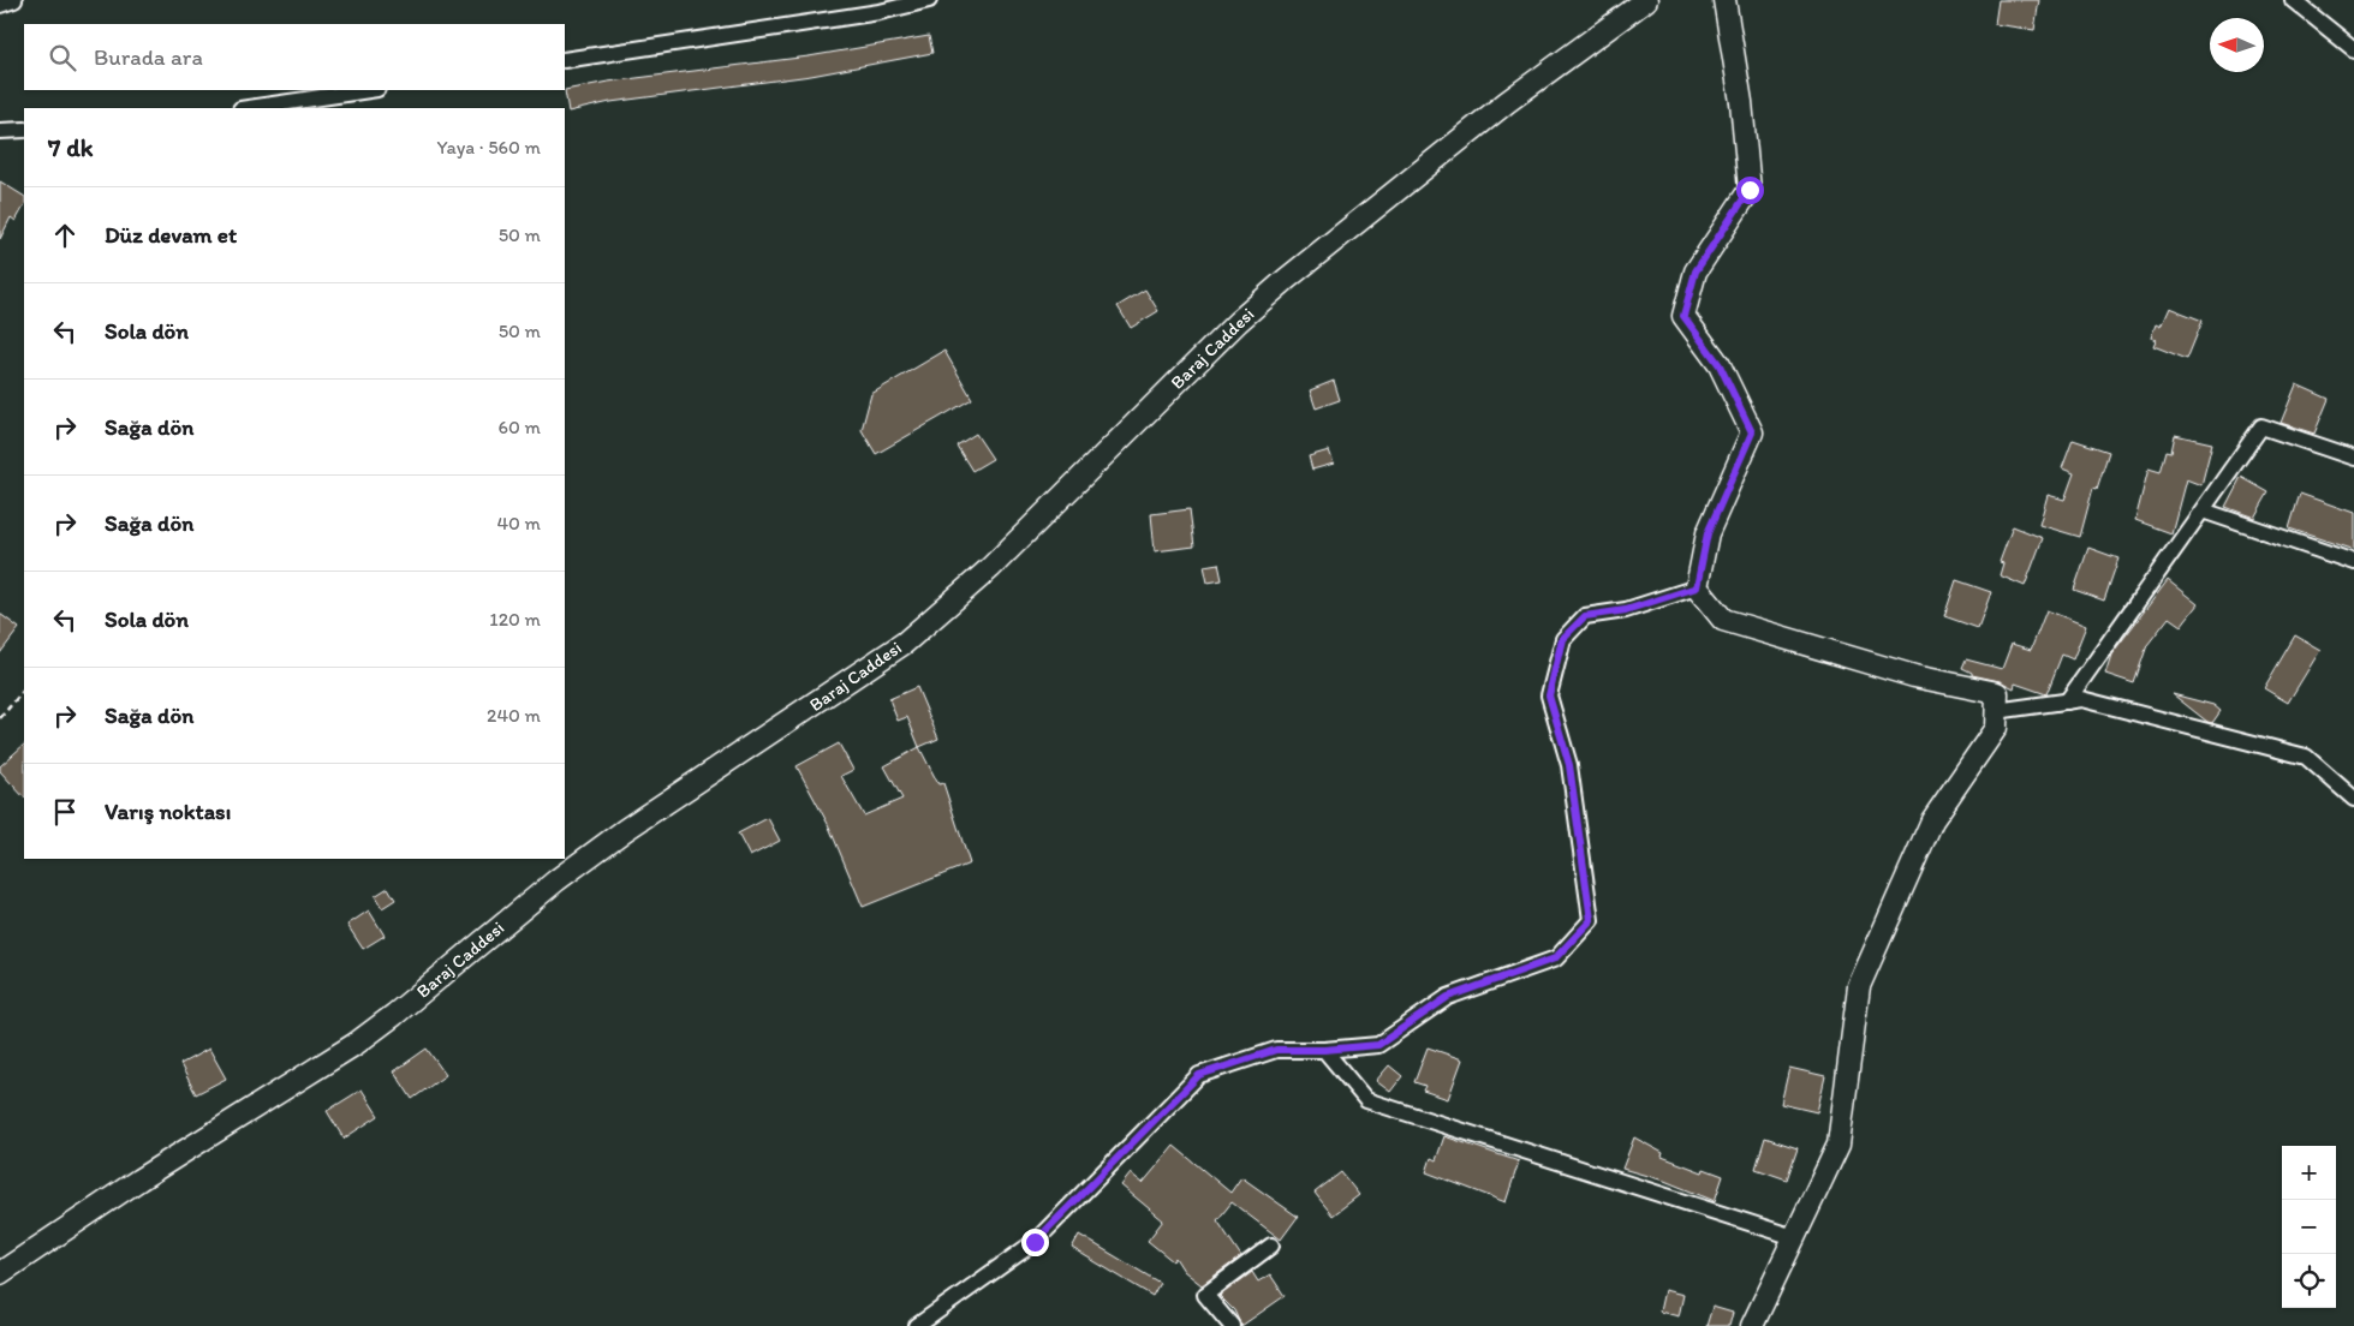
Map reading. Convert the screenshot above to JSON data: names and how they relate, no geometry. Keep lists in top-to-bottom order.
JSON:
{
  "streets": {
    "main road": ["Baraj Caddesi"]
  },
  "north": "left",
  "page": {
    "search": "Burada ara",
    "heading": ["7 dk", "Yaya · 560 m"],
    "list": [
      ["Düz devam et", "50 m"],
      ["Sola dön", "50 m"],
      ["Sağa dön", "60 m"],
      ["Sağa dön", "40 m"],
      ["Sola dön", "120 m"],
      ["Sağa dön", "240 m"],
      "Varış noktası"
    ],
    "map_buttons": ["+", "−"]
  }
}
